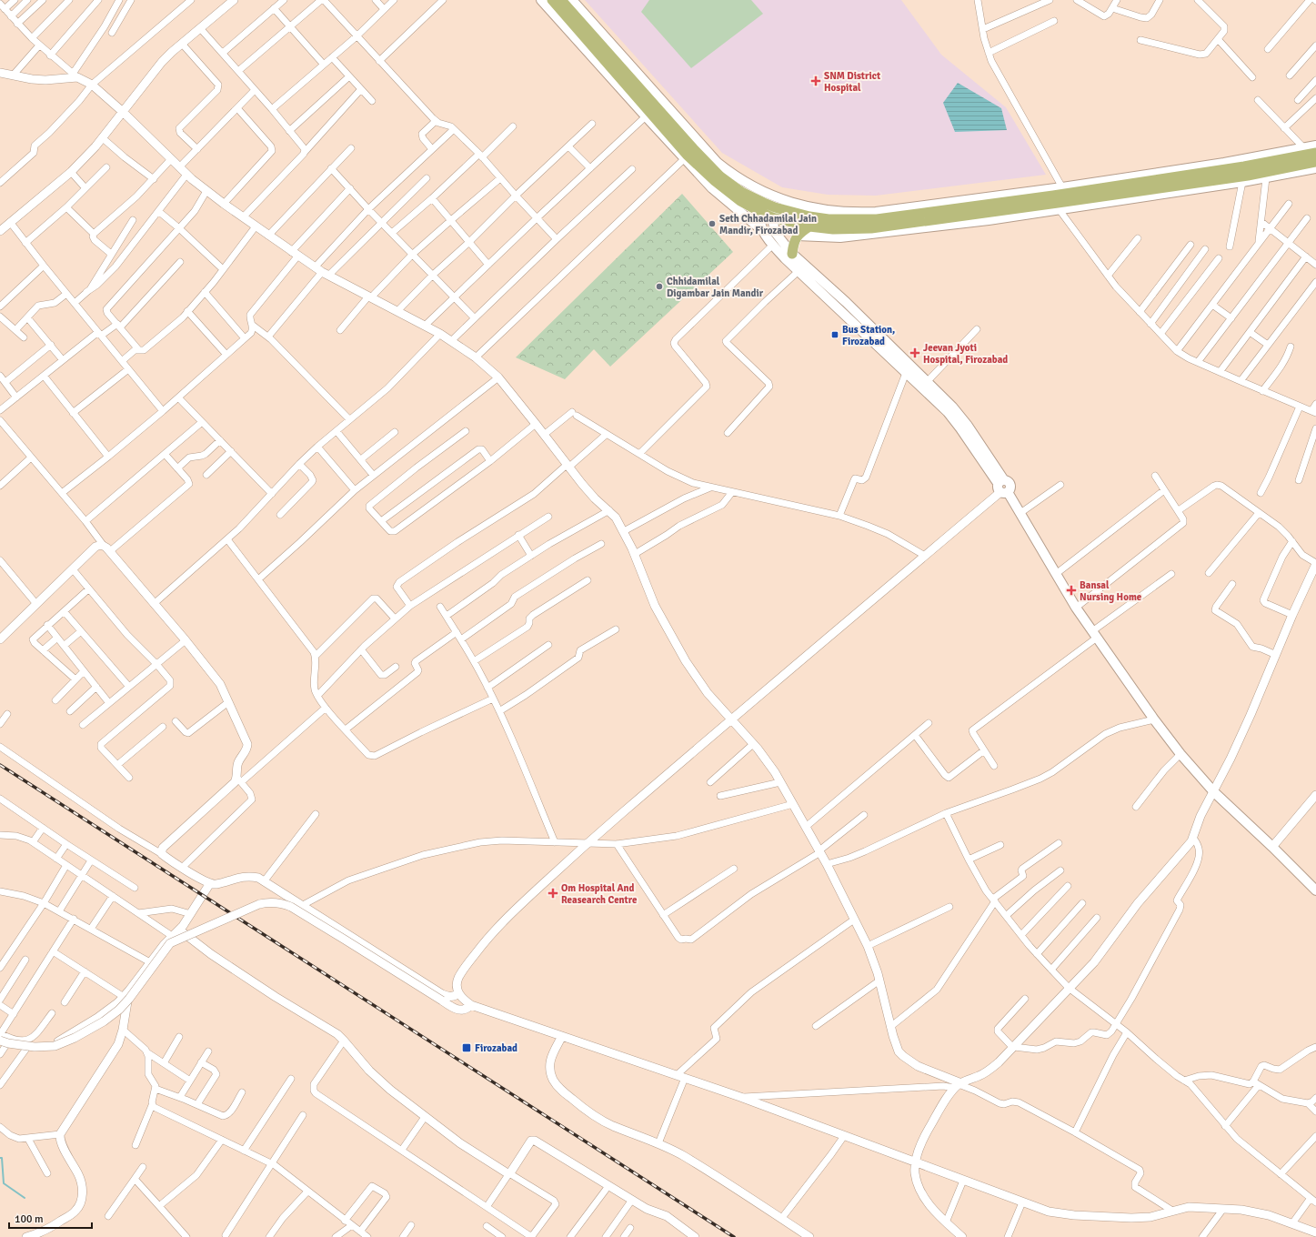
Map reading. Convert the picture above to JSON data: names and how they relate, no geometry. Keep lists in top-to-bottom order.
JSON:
{
  "places": {
    "health": [
      "SNM District Hospital",
      "Jeevan Jyoti Hospital, Firozabad",
      "Bansal Nursing Home",
      "Om Hospital And Reasearch Centre"
    ],
    "other": ["Seth Chhadamilal Jain Mandir, Firozabad", "Chhidamilal Digambar Jain Mandir"],
    "transit": ["Bus Station, Firozabad", "Firozabad"]
  },
  "scale_bar": "100 m"
}
